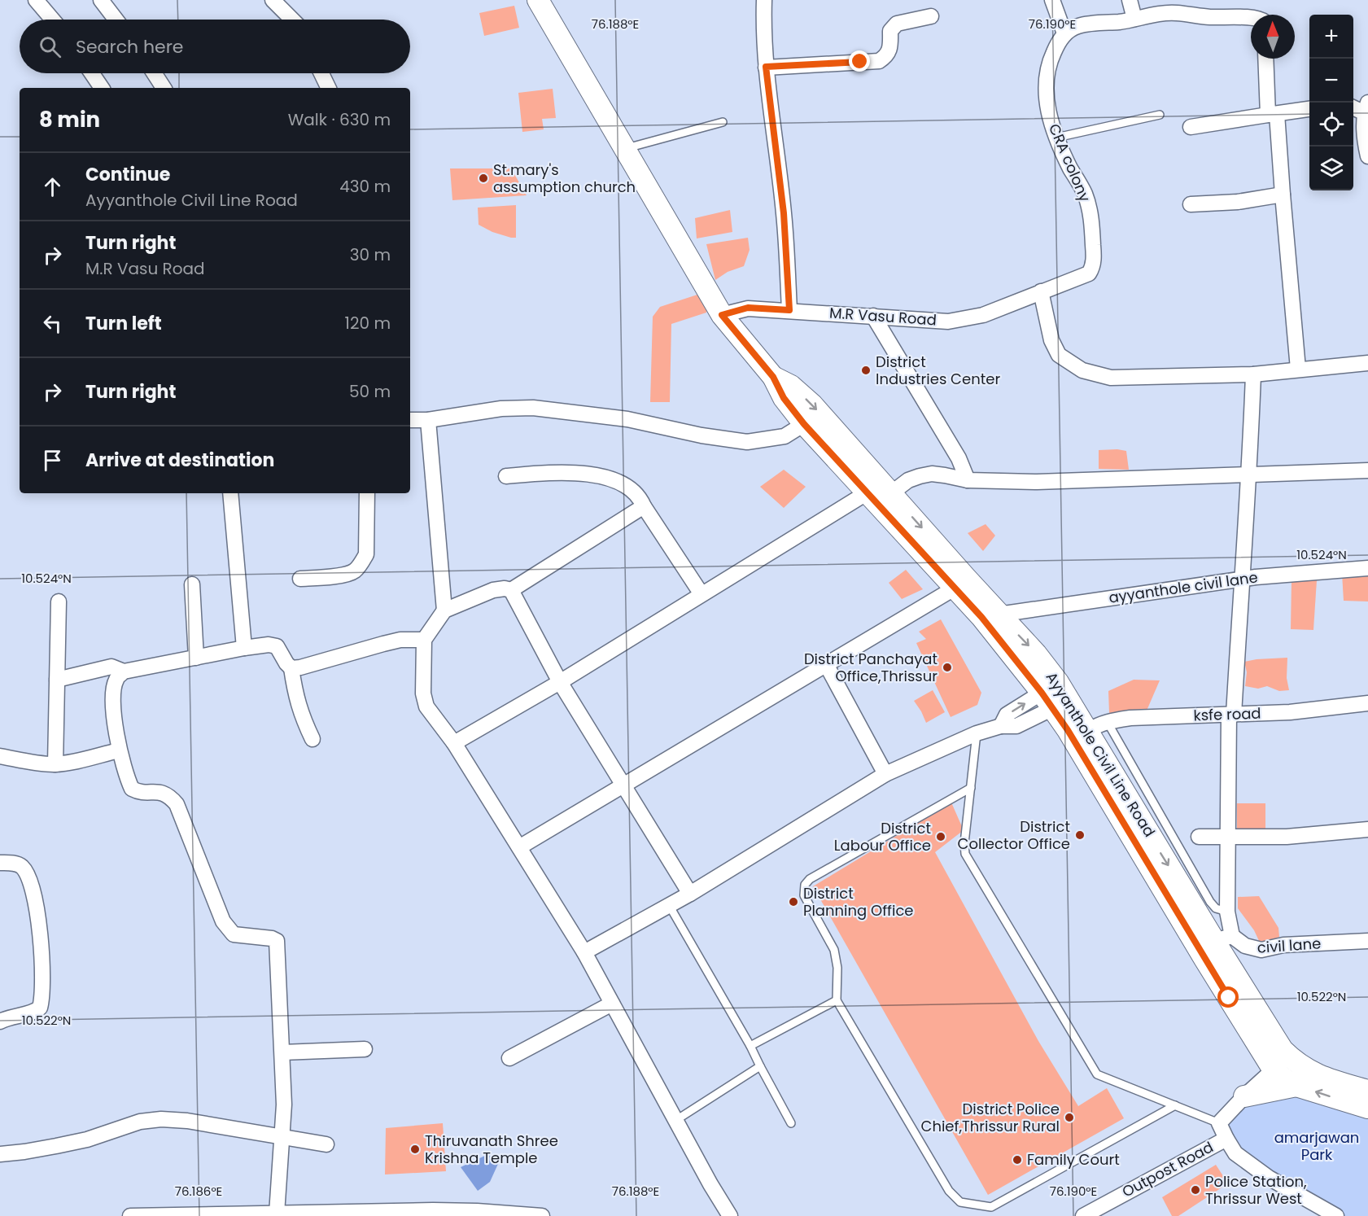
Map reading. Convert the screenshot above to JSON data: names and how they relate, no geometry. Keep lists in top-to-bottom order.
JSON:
{
  "streets": {
    "main road": ["Ayyanthole Civil Line Road"],
    "street": [
      "CRA colony",
      "M.R Vasu Road",
      "ayyanthole civil lane",
      "ksfe road",
      "civil lane",
      "Outpost Road"
    ]
  },
  "crossings": [
    ["CRA colony", "M.R Vasu Road"],
    ["M.R Vasu Road", "Ayyanthole Civil Line Road"],
    ["ayyanthole civil lane", "Ayyanthole Civil Line Road"],
    ["ksfe road", "Ayyanthole Civil Line Road"],
    ["Ayyanthole Civil Line Road", "civil lane"]
  ],
  "parks": ["amarjawan Park"],
  "places": [
    "St.mary's assumption church",
    "District Industries Center",
    "District Panchayat Office,Thrissur",
    "District Collector Office",
    "District Labour Office",
    "District Planning Office",
    "District Police Chief,Thrissur Rural",
    "Thiruvanath Shree Krishna Temple",
    "Family Court",
    "Police Station, Thrissur West"
  ],
  "north": "top",
  "page": {
    "map_buttons": ["+", "−"],
    "search": "Search here",
    "heading": ["8 min", "Walk · 630 m"],
    "list": [
      ["Continue", "Ayyanthole Civil Line Road", "430 m"],
      ["Turn right", "M.R Vasu Road", "30 m"],
      ["Turn left", "120 m"],
      ["Turn right", "50 m"],
      "Arrive at destination"
    ]
  },
  "coordinates": [
    "76.188°E",
    "76.190°E",
    "10.524°N",
    "10.522°N",
    "76.186°E"
  ]
}
